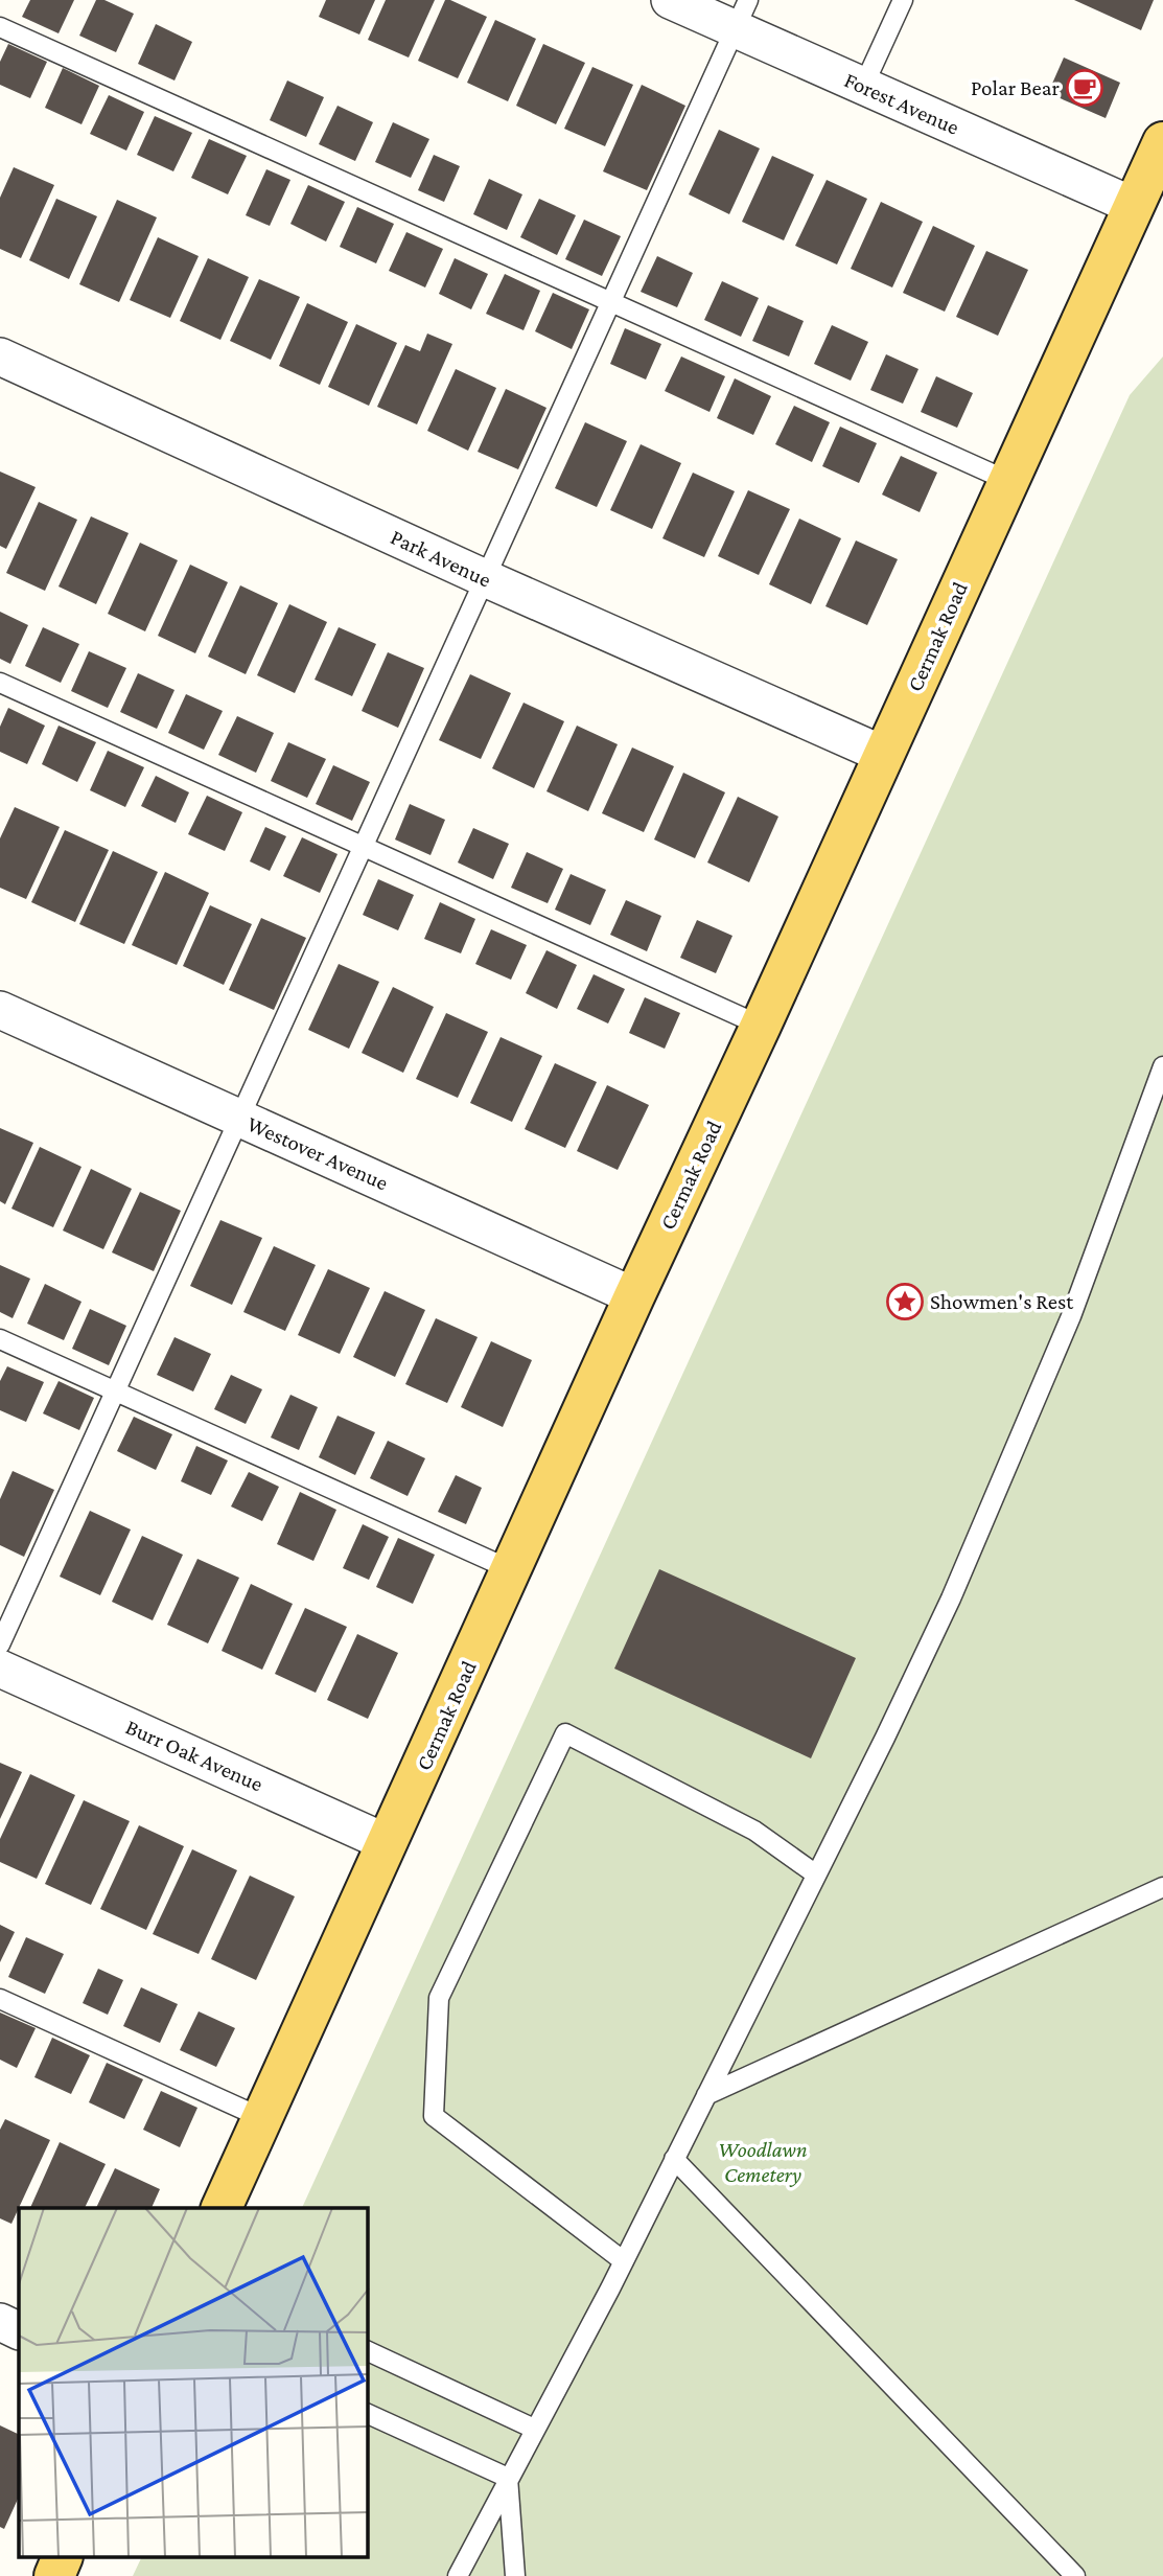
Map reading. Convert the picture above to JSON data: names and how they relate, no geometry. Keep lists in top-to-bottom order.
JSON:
{
  "streets": {
    "main road": ["Cermak Road"],
    "street": [
      "Forest Avenue",
      "Park Avenue",
      "Westover Avenue",
      "Burr Oak Avenue"
    ]
  },
  "crossings": [
    ["Forest Avenue", "Cermak Road"],
    ["Park Avenue", "Cermak Road"],
    ["Cermak Road", "Westover Avenue"],
    ["Cermak Road", "Burr Oak Avenue"]
  ],
  "parks": ["Woodlawn Cemetery"],
  "places": {
    "cafe": ["Polar Bear"],
    "place": ["Showmen's Rest"]
  }
}
